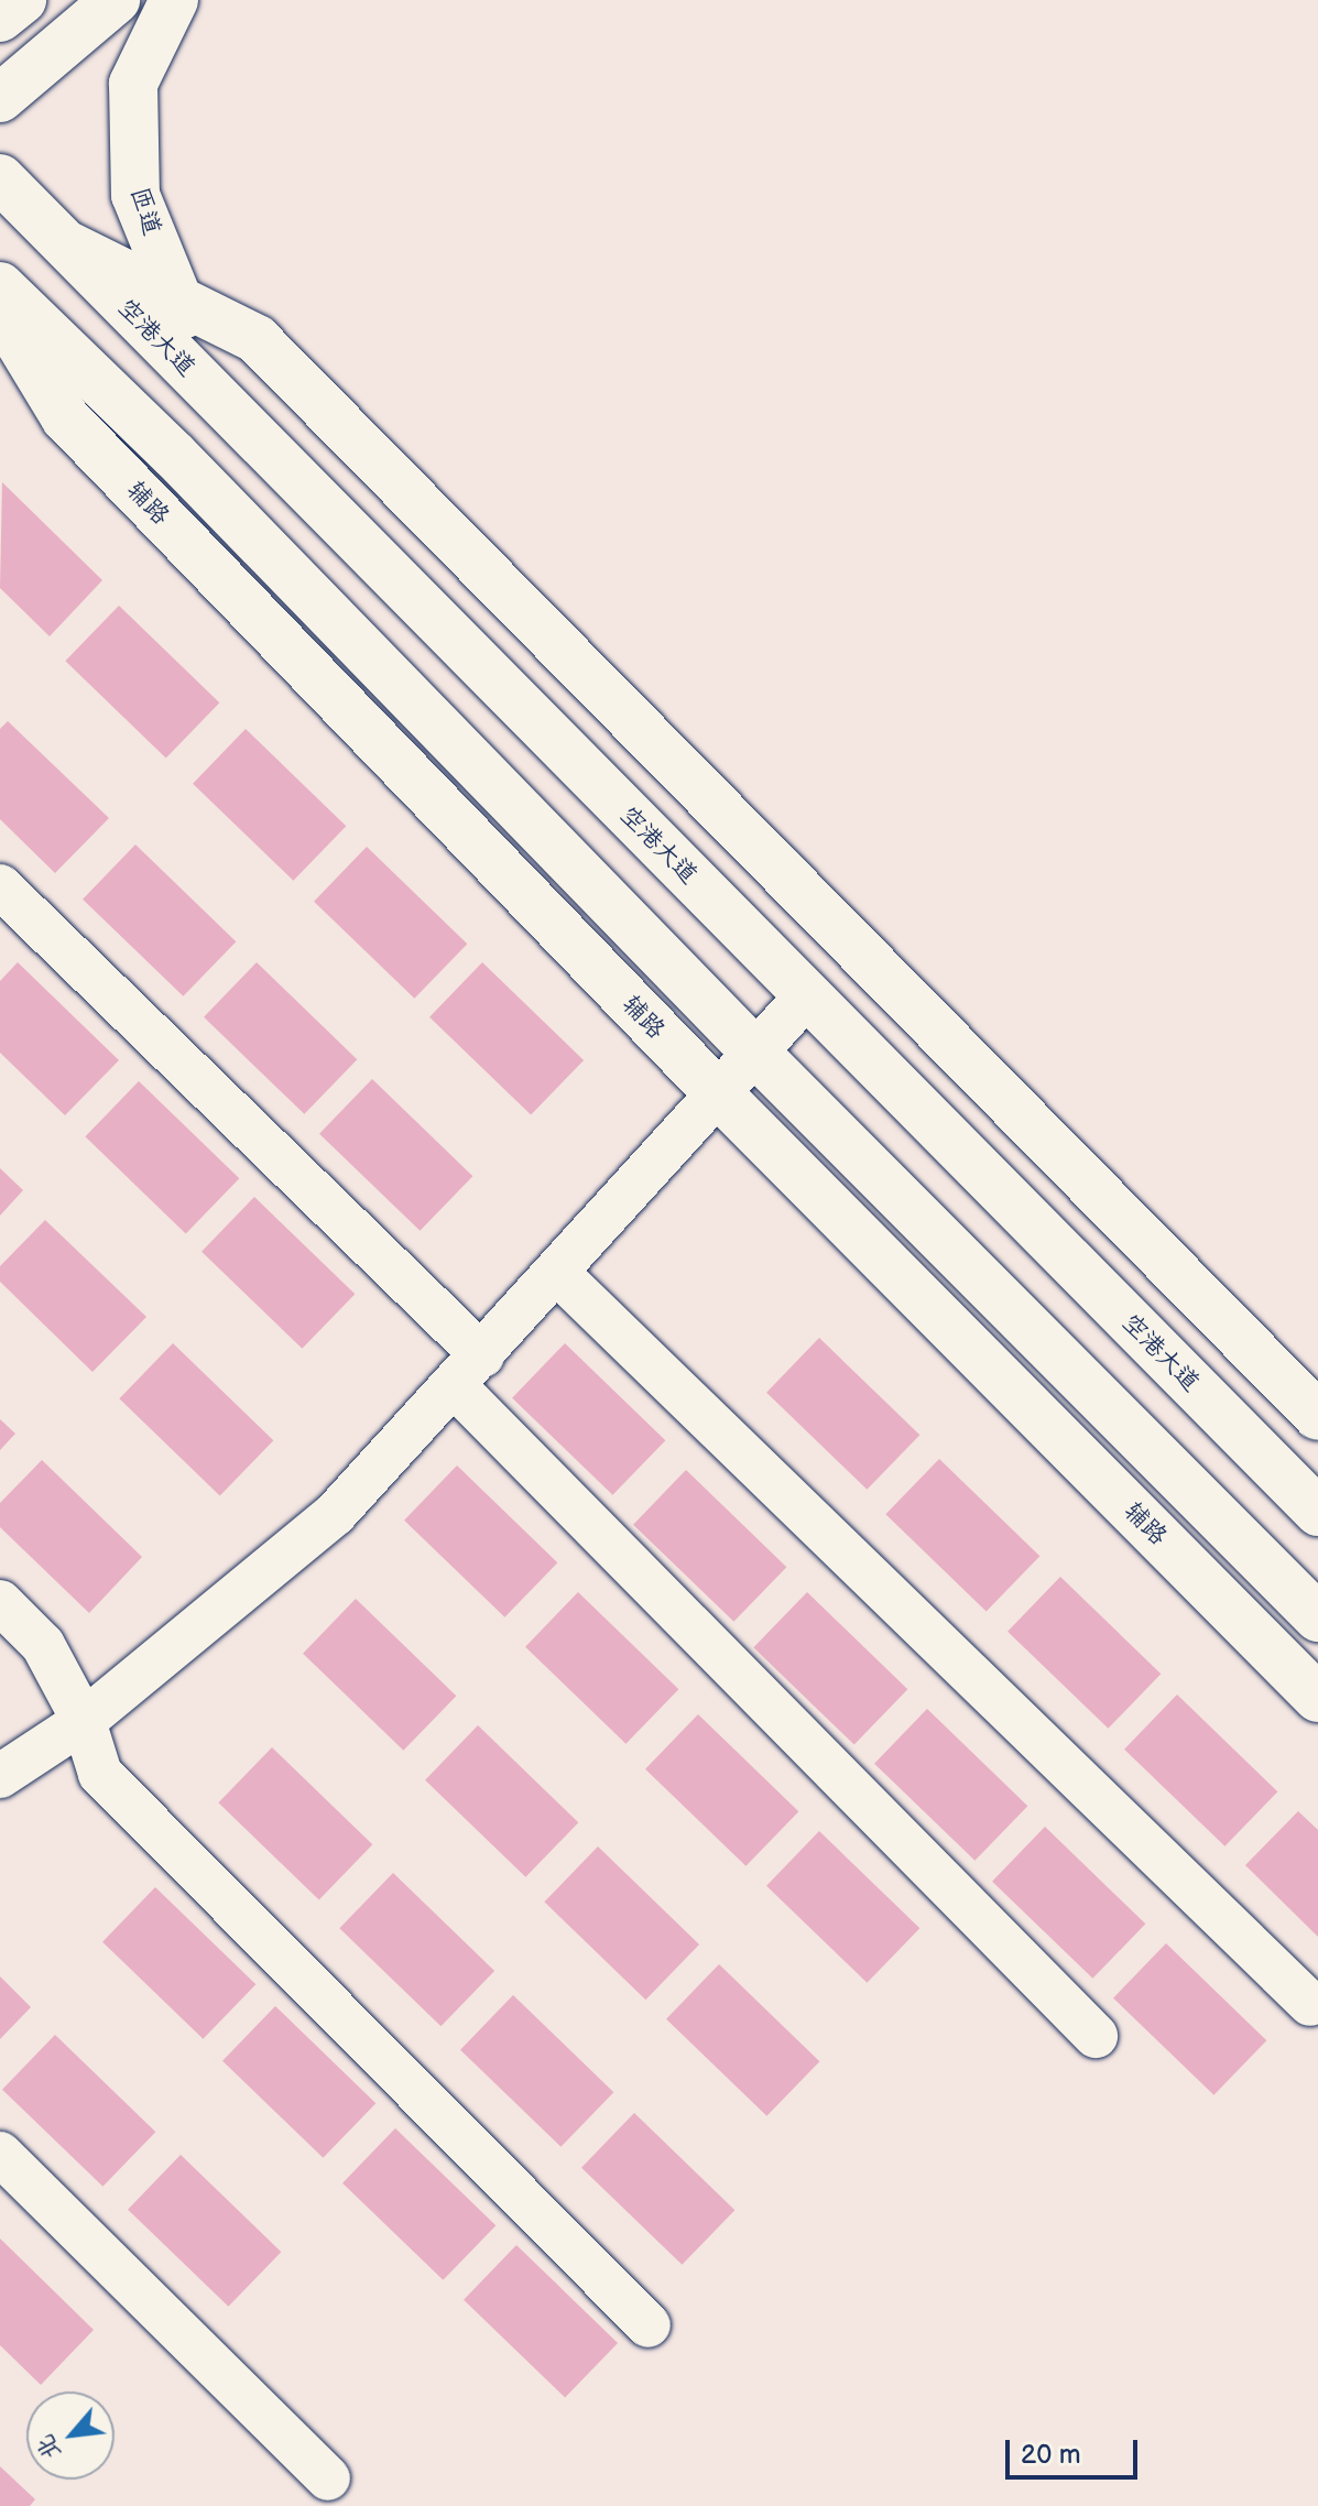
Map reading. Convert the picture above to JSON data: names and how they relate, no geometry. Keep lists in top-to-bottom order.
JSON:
{
  "streets": {
    "street": ["匝道", "空港大道", "辅路"]
  },
  "crossings": [
    ["匝道", "空港大道"]
  ],
  "scale_bar": "20 m",
  "north": "bottom left"
}
